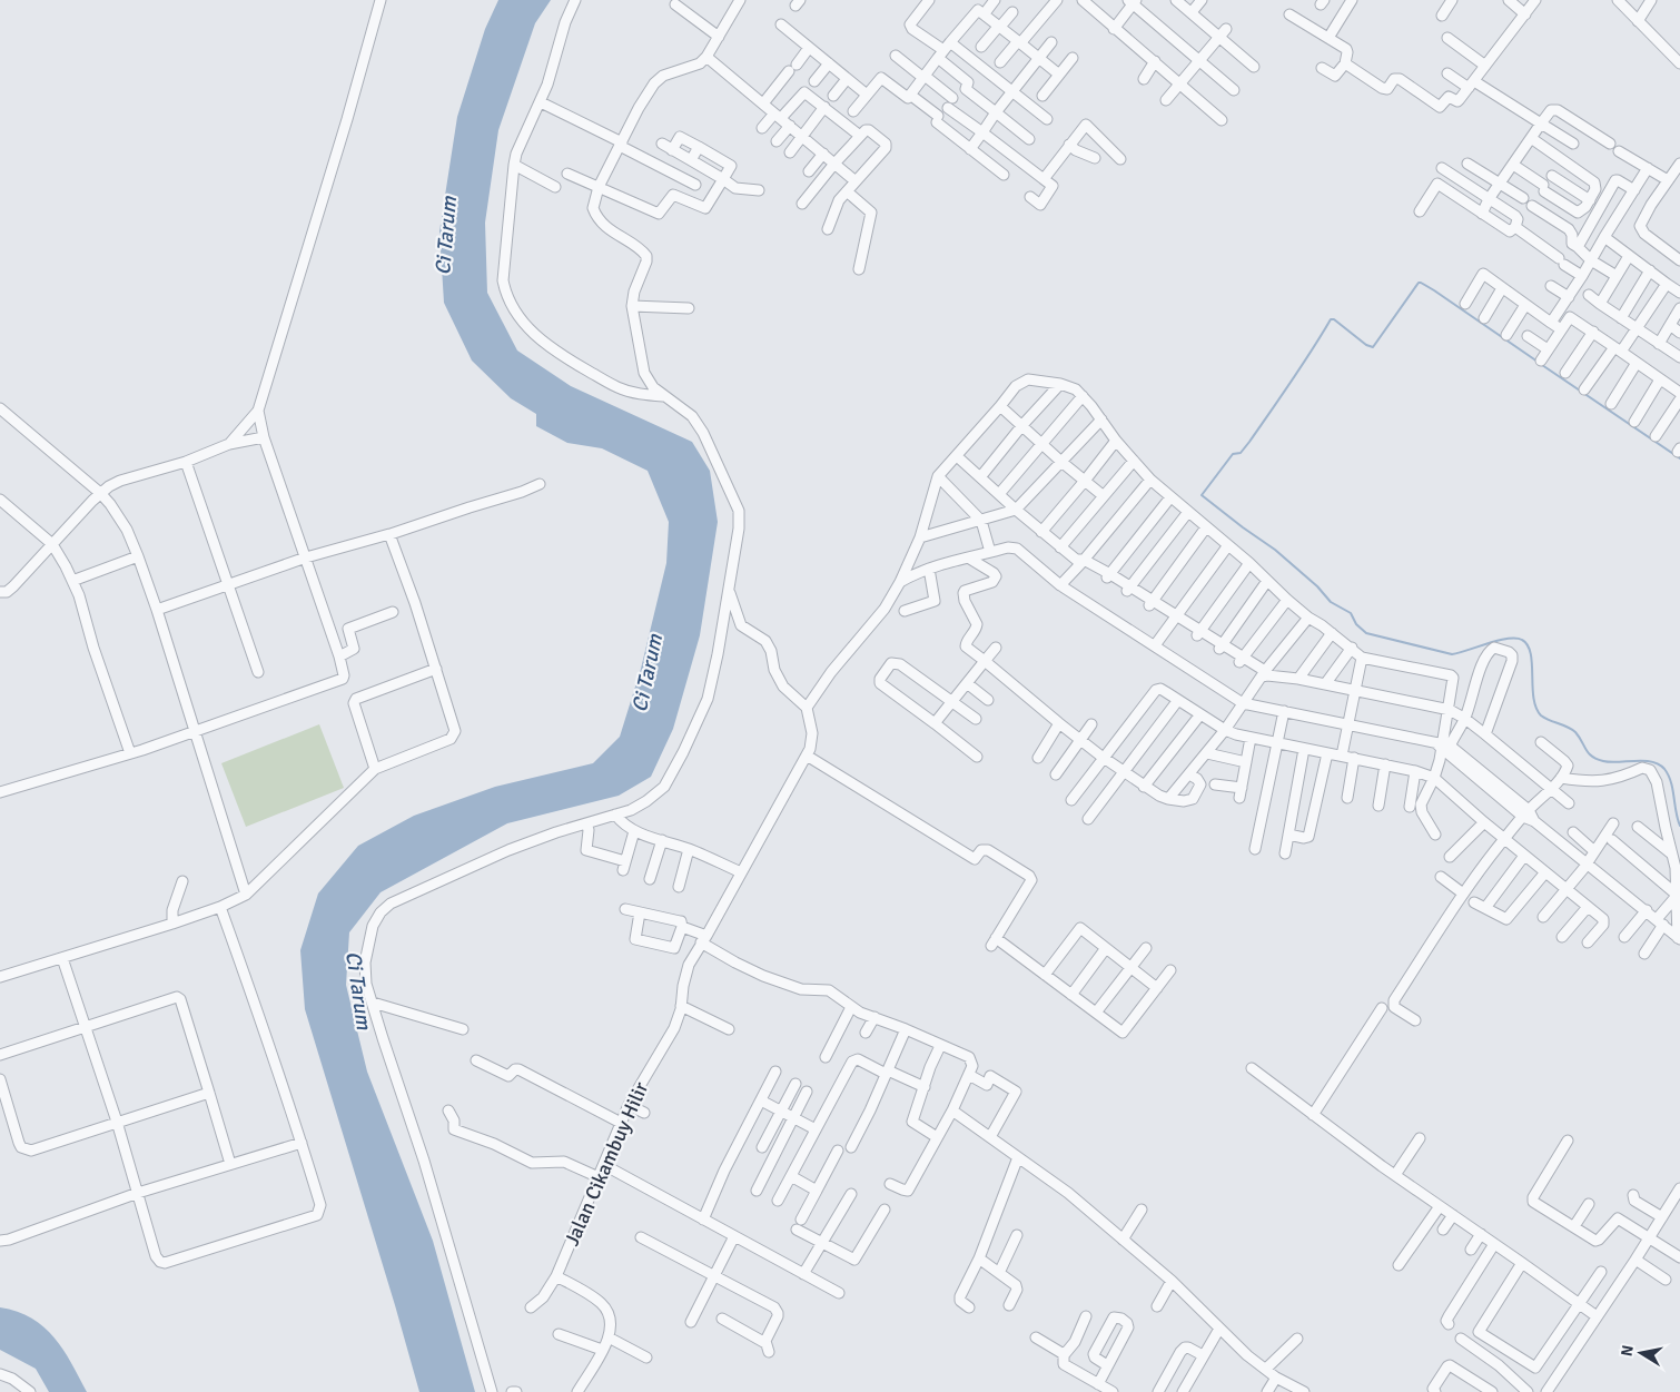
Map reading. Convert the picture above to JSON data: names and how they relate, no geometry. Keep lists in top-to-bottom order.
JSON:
{
  "streets": {
    "street": ["Jalan Cikambuy Hilir"]
  },
  "water": ["Ci Tarum"],
  "north": "left"
}
